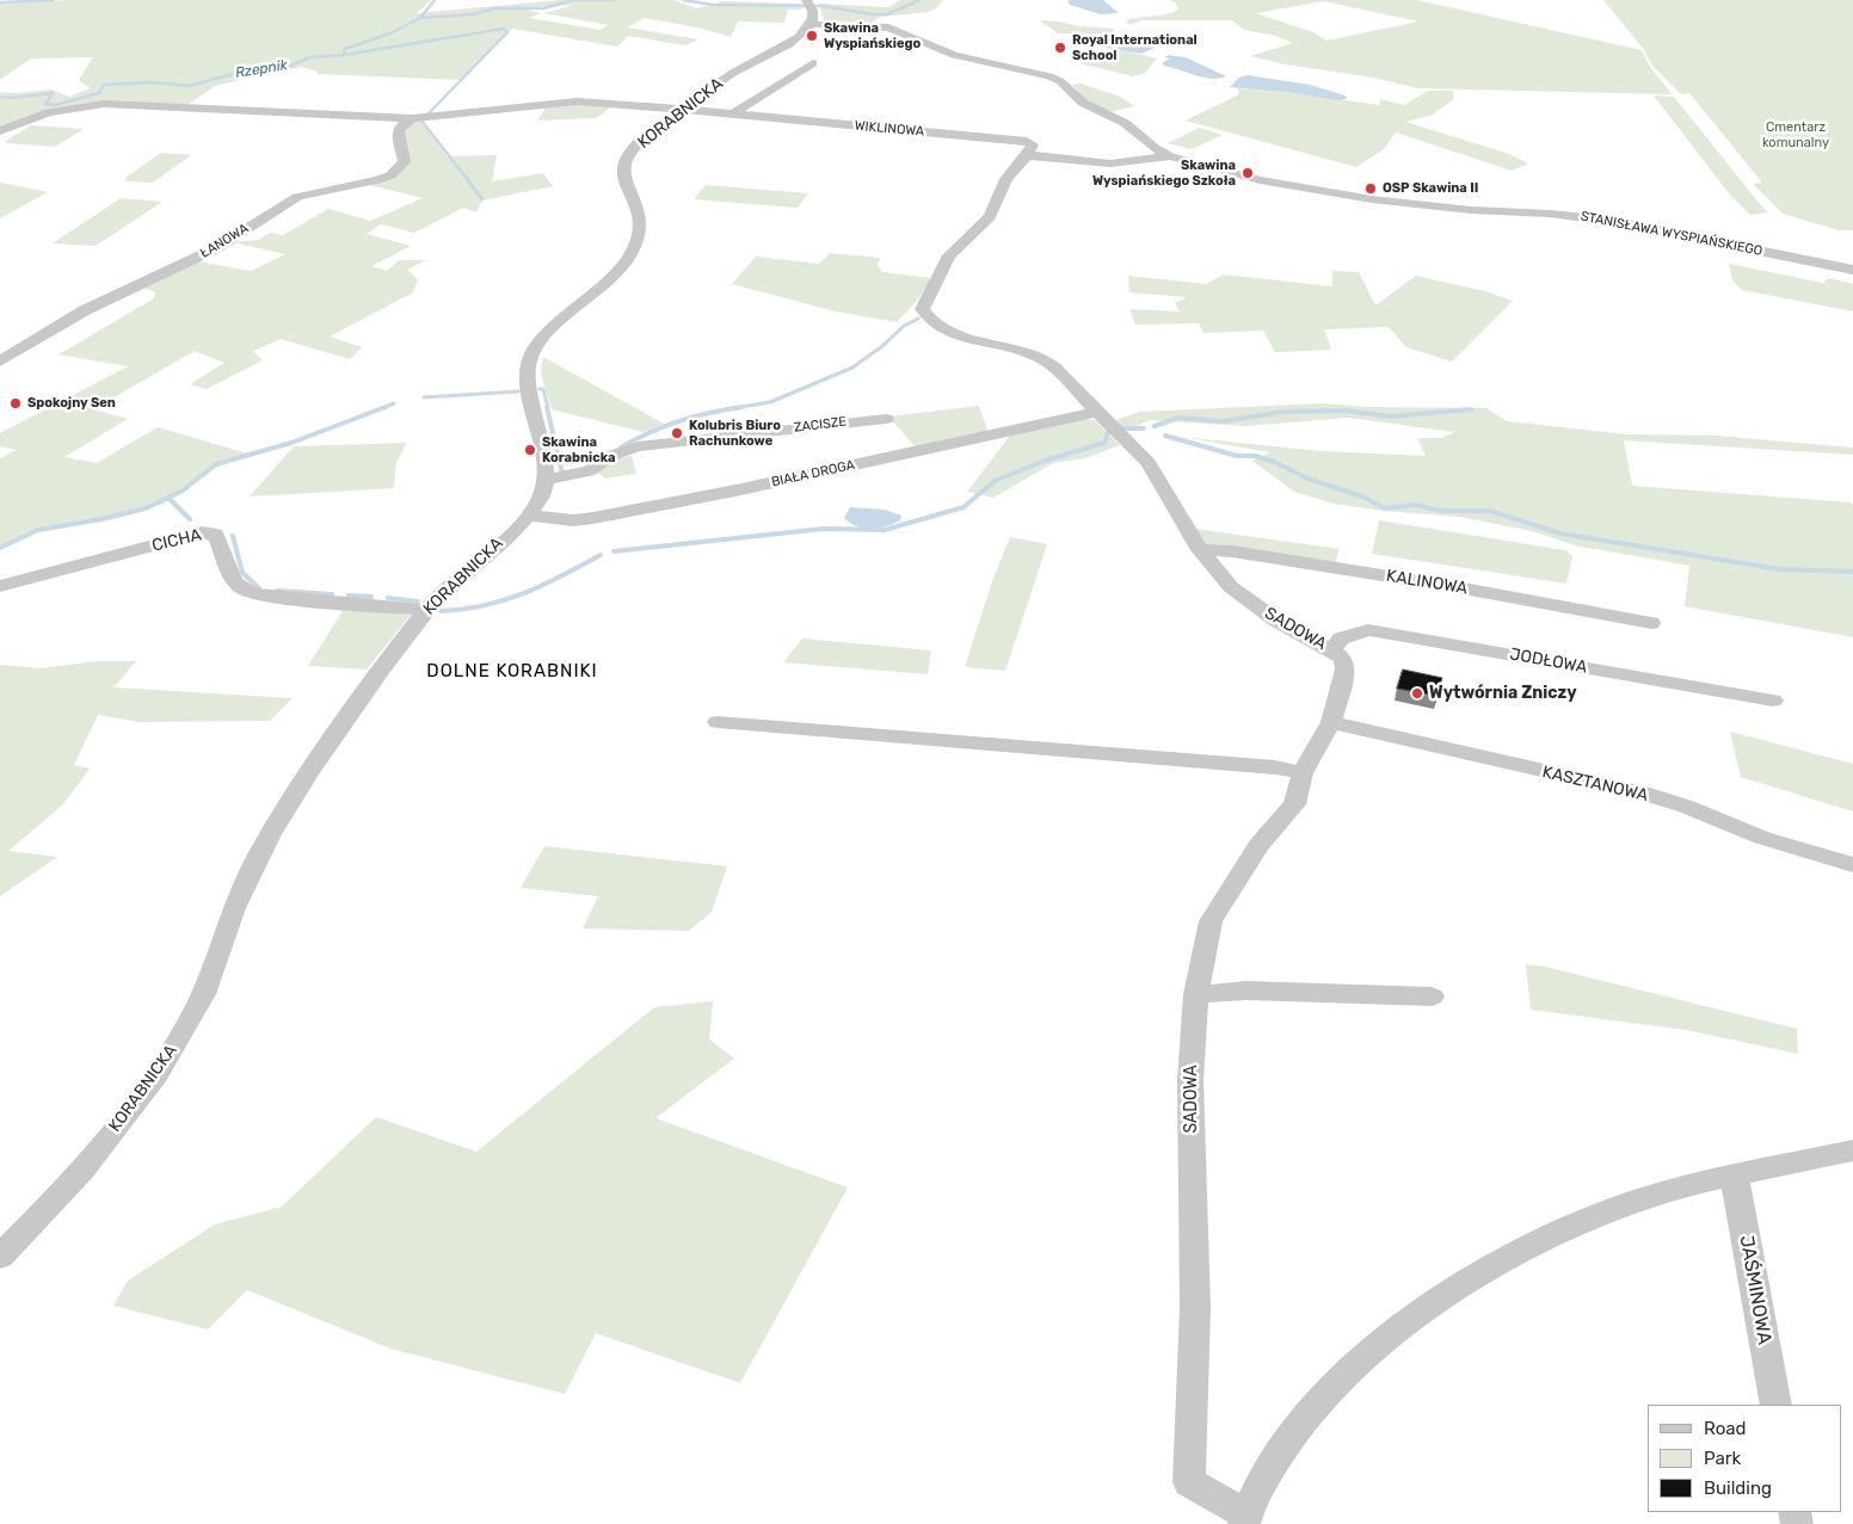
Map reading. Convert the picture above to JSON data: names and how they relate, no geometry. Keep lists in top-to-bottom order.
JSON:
{
  "streets": {
    "street": [
      "KORABNICKA",
      "WIKLINOWA",
      "STANISŁAWA WYSPIAŃSKIEGO",
      "ŁANOWA",
      "ZACISZE",
      "BIAŁA DROGA",
      "CICHA",
      "KALINOWA",
      "SADOWA",
      "JODŁOWA",
      "KASZTANOWA",
      "JAŚMINOWA"
    ]
  },
  "crossings": [
    ["KORABNICKA", "WIKLINOWA"],
    ["KORABNICKA", "STANISŁAWA WYSPIAŃSKIEGO"],
    ["KORABNICKA", "ZACISZE"],
    ["KORABNICKA", "BIAŁA DROGA"],
    ["KORABNICKA", "CICHA"],
    ["WIKLINOWA", "SADOWA"],
    ["BIAŁA DROGA", "SADOWA"],
    ["KALINOWA", "SADOWA"],
    ["SADOWA", "JODŁOWA"],
    ["SADOWA", "KASZTANOWA"]
  ],
  "districts": ["DOLNE KORABNIKI"],
  "water": ["Rzepnik"],
  "parks": ["Cmentarz komunalny"],
  "places": [
    "Skawina Wyspiańskiego",
    "Royal International School",
    "Skawina Wyspiańskiego Szkoła",
    "OSP Skawina II",
    "Spokojny Sen",
    "Kolubris Biuro Rachunkowe",
    "Skawina Korabnicka",
    "Wytwórnia Zniczy"
  ],
  "legend": ["Road", "Park", "Building"]
}
